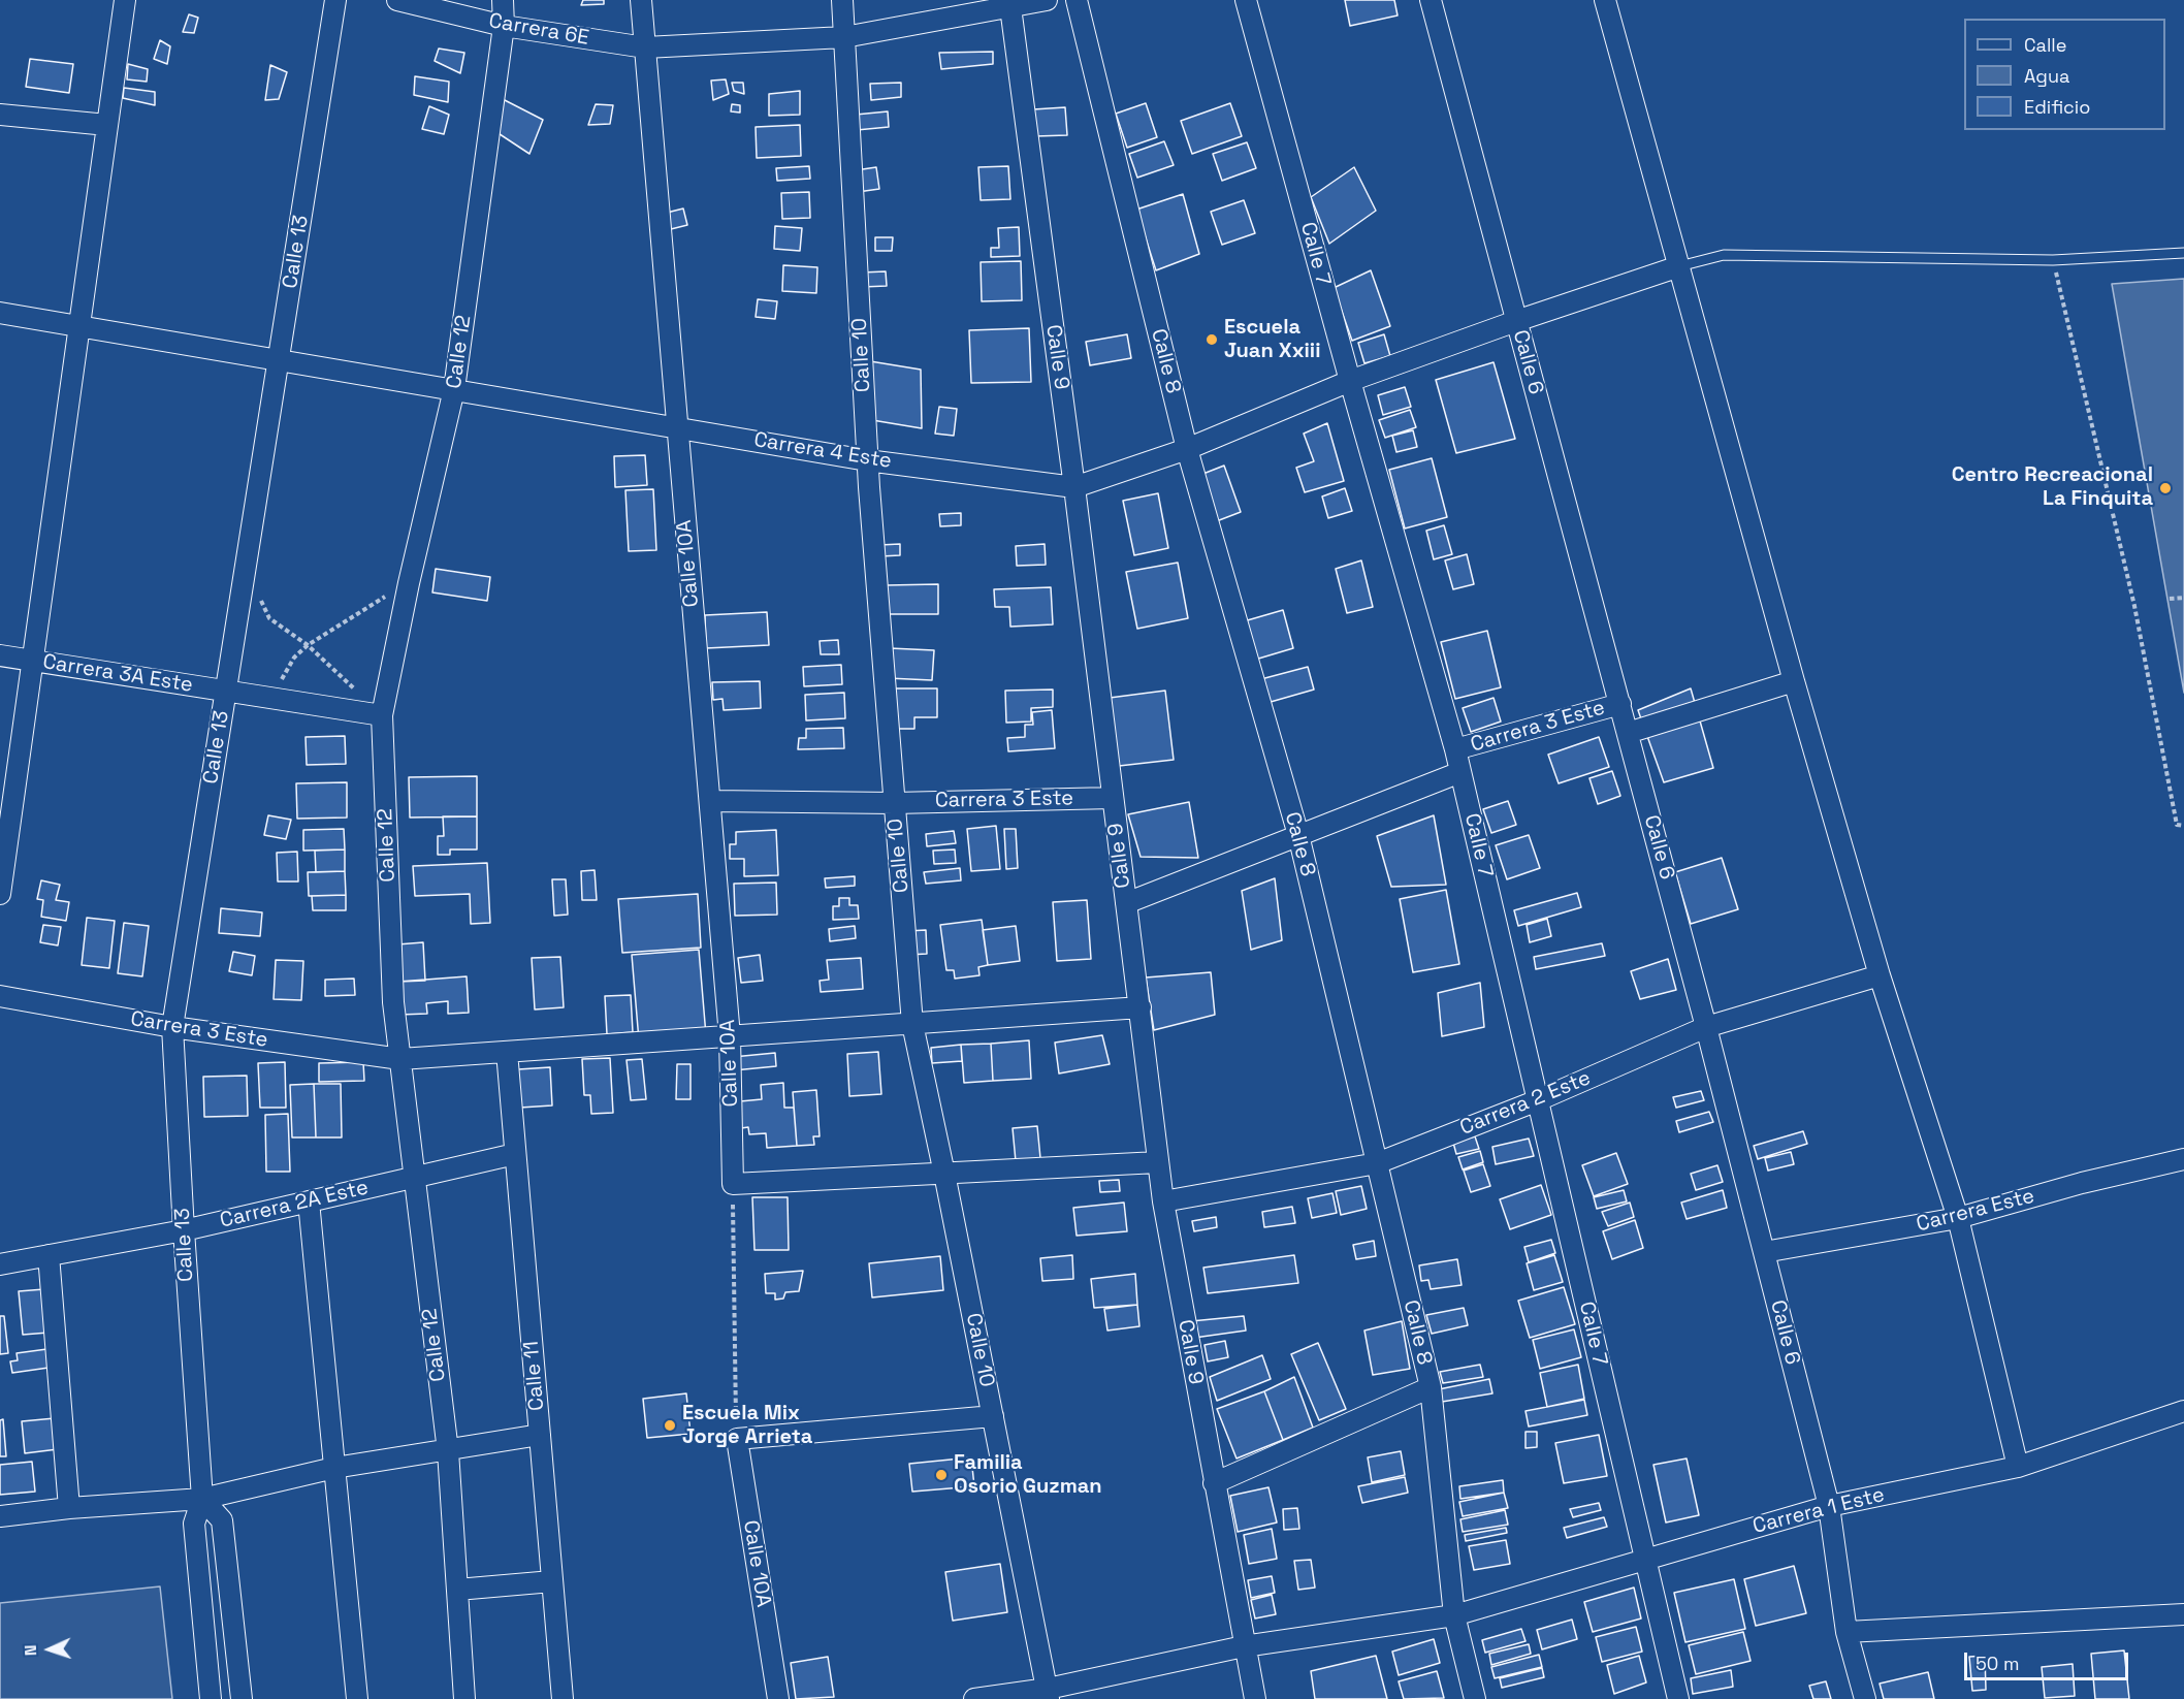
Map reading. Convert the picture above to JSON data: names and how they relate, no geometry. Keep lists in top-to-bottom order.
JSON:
{
  "streets": {
    "street": [
      "Carrera 6E",
      "Calle 13",
      "Calle 7",
      "Calle 12",
      "Calle 10",
      "Calle 9",
      "Calle 8",
      "Calle 6",
      "Carrera 4 Este",
      "Calle 10A",
      "Carrera 3A Este",
      "Carrera 3 Este",
      "Carrera 2 Este",
      "Carrera 2A Este",
      "Carrera Este",
      "Calle 11",
      "Carrera 1 Este"
    ]
  },
  "crossings": [
    ["Carrera 6E", "Calle 12"],
    ["Carrera 6E", "Calle 10"],
    ["Carrera 6E", "Calle 9"],
    ["Carrera 6E", "Calle 10A"],
    ["Calle 13", "Carrera 4 Este"],
    ["Calle 13", "Carrera 3A Este"],
    ["Calle 13", "Carrera 3 Este"],
    ["Calle 13", "Carrera 2A Este"],
    ["Calle 7", "Carrera 4 Este"],
    ["Calle 7", "Carrera 3 Este"],
    ["Calle 7", "Carrera 2 Este"],
    ["Calle 7", "Carrera 1 Este"],
    ["Calle 12", "Carrera 4 Este"],
    ["Calle 12", "Carrera 3A Este"],
    ["Calle 12", "Carrera 3 Este"],
    ["Calle 12", "Carrera 2A Este"],
    ["Calle 10", "Carrera 4 Este"],
    ["Calle 10", "Carrera 3 Este"],
    ["Calle 10", "Carrera 1 Este"],
    ["Calle 9", "Carrera 4 Este"],
    ["Calle 9", "Carrera 3 Este"],
    ["Calle 9", "Carrera 2 Este"],
    ["Calle 9", "Carrera 1 Este"],
    ["Calle 8", "Carrera 4 Este"],
    ["Calle 8", "Carrera 3 Este"],
    ["Calle 8", "Carrera 2 Este"],
    ["Calle 8", "Carrera 1 Este"],
    ["Calle 6", "Carrera 4 Este"],
    ["Calle 6", "Carrera 3 Este"],
    ["Calle 6", "Carrera 2 Este"],
    ["Calle 6", "Carrera Este"],
    ["Calle 6", "Carrera 1 Este"],
    ["Carrera 4 Este", "Calle 10A"],
    ["Calle 10A", "Carrera 3 Este"],
    ["Carrera 3 Este", "Calle 11"],
    ["Carrera 2A Este", "Calle 11"]
  ],
  "places": [
    "Escuela Juan Xxiii",
    "Centro Recreacional La Finquita",
    "Escuela Mix Jorge Arrieta",
    "Familia Osorio Guzman"
  ],
  "legend": ["Calle", "Agua", "Edificio"],
  "scale_bar": "50 m",
  "north": "left"
}
